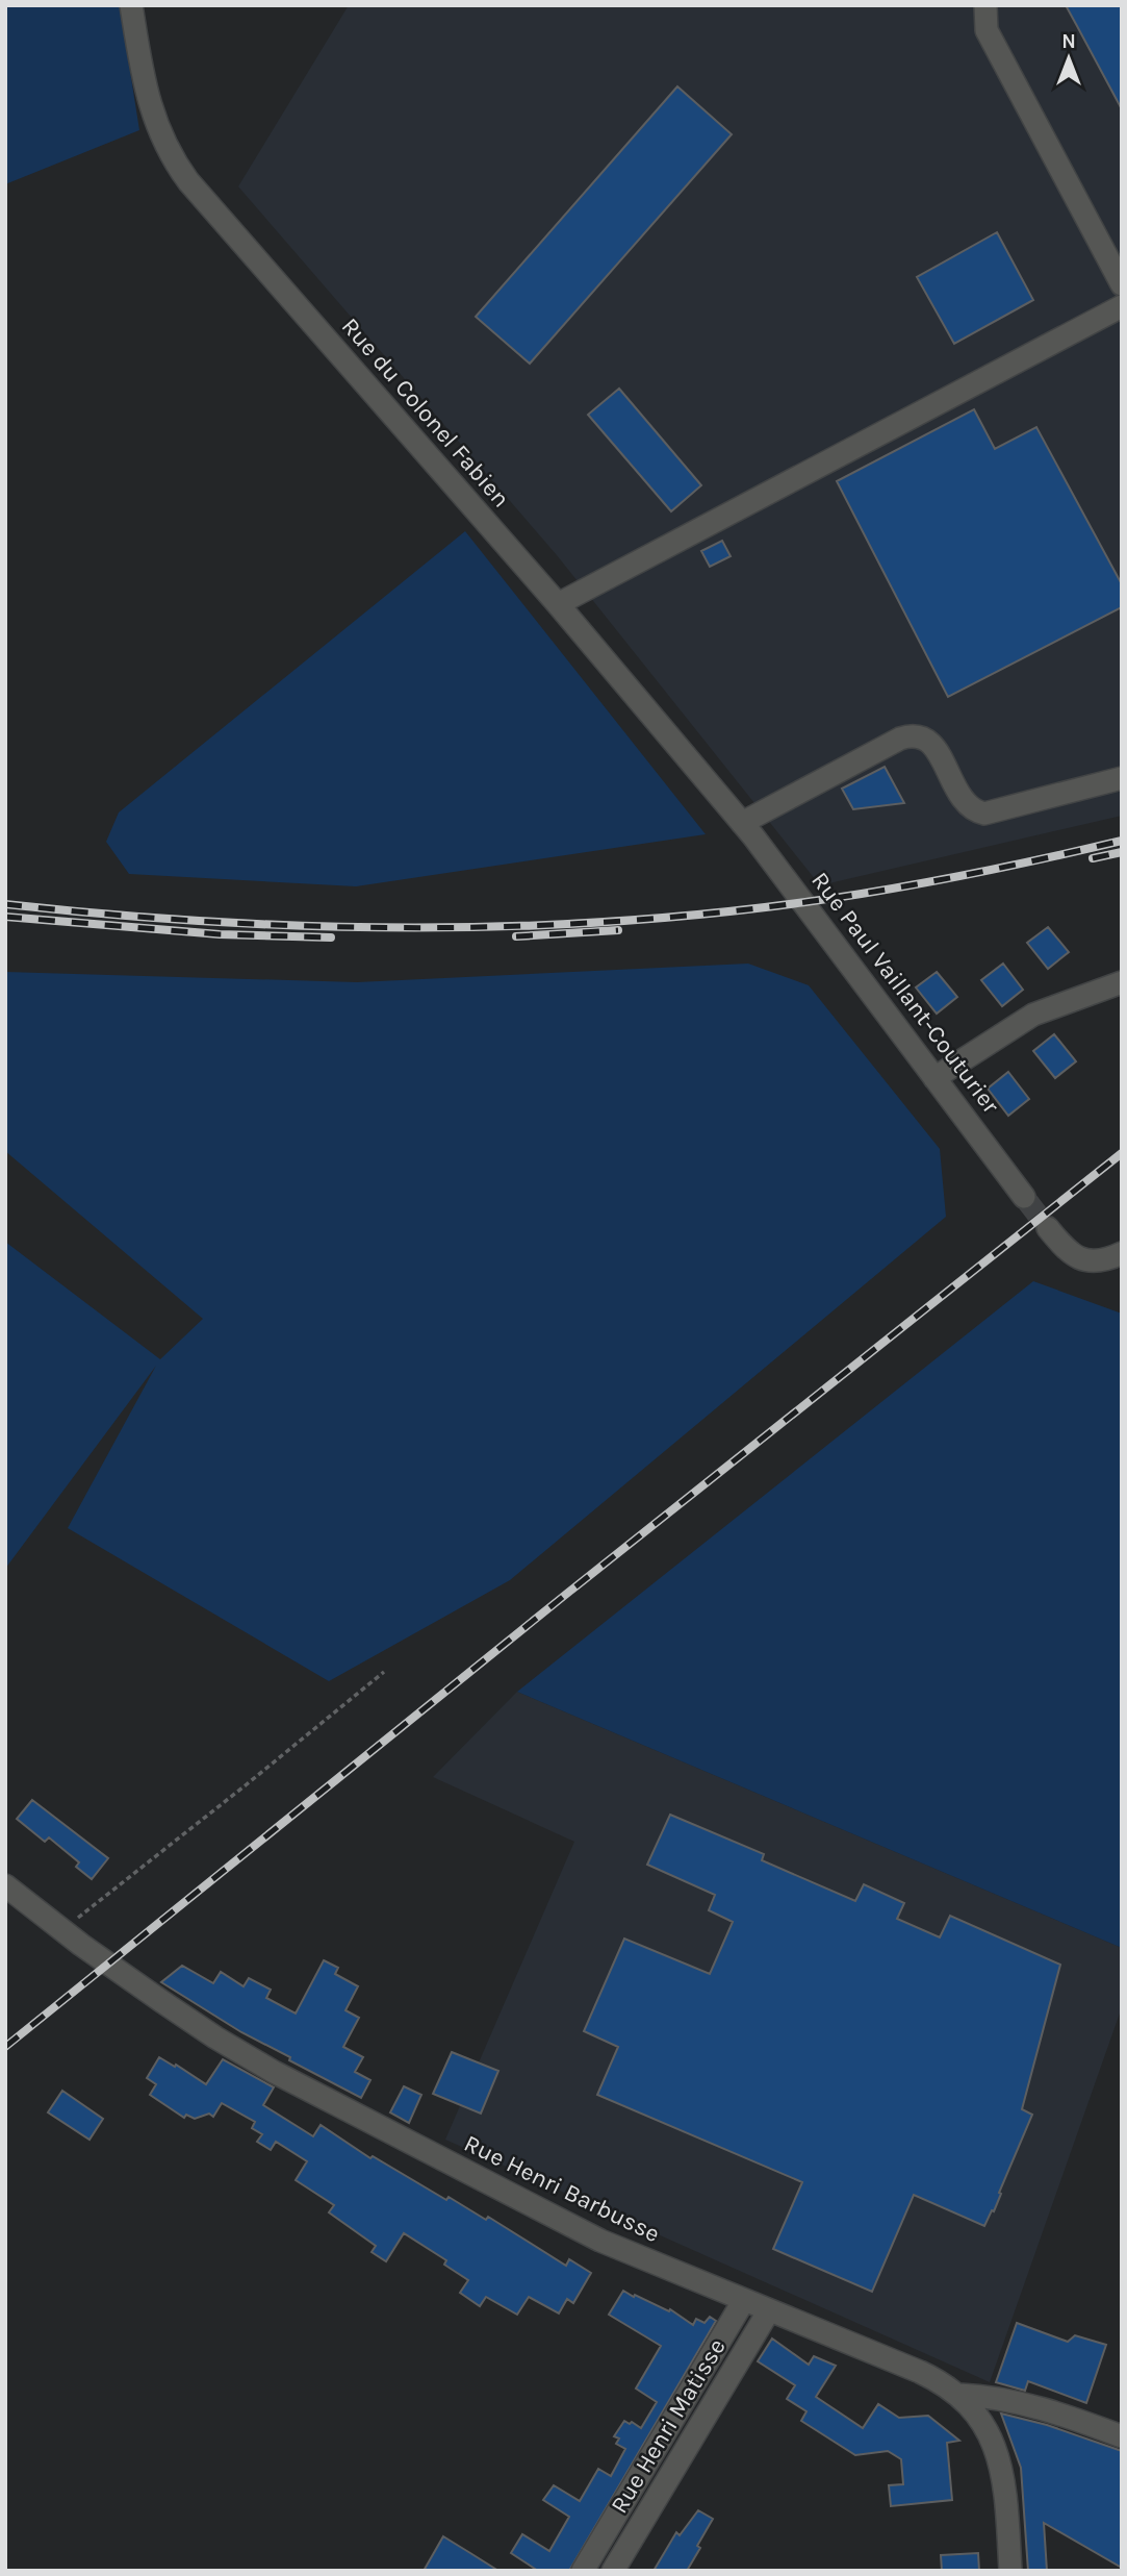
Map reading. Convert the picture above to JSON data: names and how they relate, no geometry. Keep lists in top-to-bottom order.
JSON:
{
  "streets": {
    "street": [
      "Rue du Colonel Fabien",
      "Rue Paul Vaillant-Couturier",
      "Rue Henri Barbusse",
      "Rue Henri Matisse"
    ]
  },
  "crossings": [
    ["Rue du Colonel Fabien", "Rue Paul Vaillant-Couturier"],
    ["Rue Henri Barbusse", "Rue Henri Matisse"]
  ],
  "north": "top"
}
